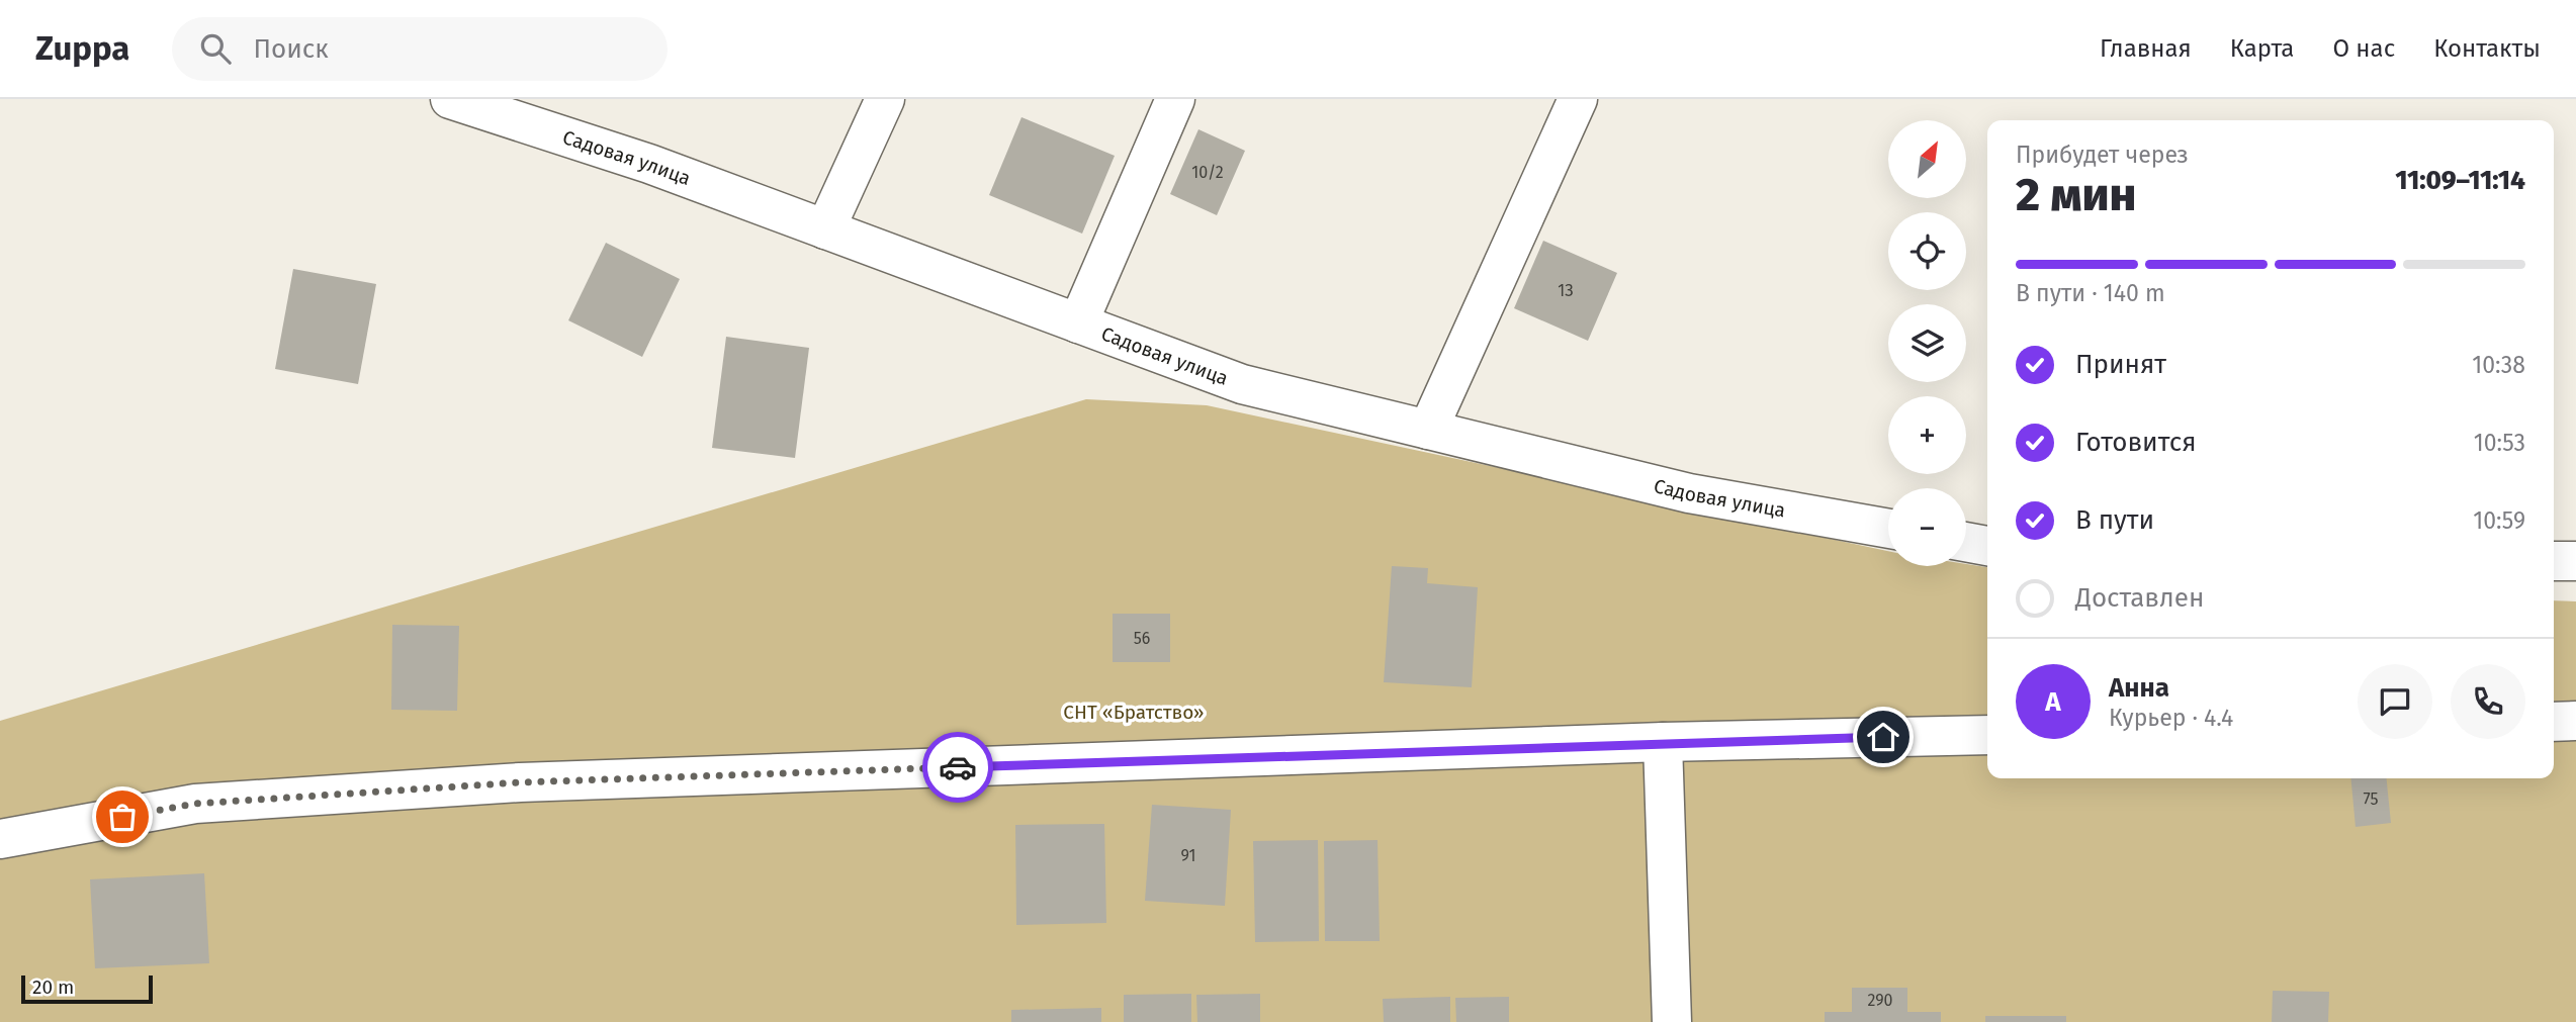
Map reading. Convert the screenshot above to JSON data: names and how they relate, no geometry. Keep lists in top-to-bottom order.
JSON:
{
  "streets": {
    "street": ["Садовая улица"]
  },
  "parks": ["СНТ «Братство»"],
  "house_numbers": [
    "10/2",
    "1З",
    "56",
    "75",
    "91",
    "290"
  ],
  "scale_bar": "20 m",
  "north": "top right",
  "page": {
    "header": "Zuppa",
    "search": "Поиск",
    "nav": [
      "Главная",
      "Карта",
      "О нас",
      "Контакты"
    ],
    "map_buttons": ["+", "−"],
    "heading": ["2 мин", "Прибудет через", "11:09–11:14"],
    "panel": ["Анна", "Курьер · 4.4"],
    "bar": "В пути · 140 m",
    "list": [
      ["Принят", "10:38"],
      ["Готовится", "10:53"],
      ["В пути", "10:59"],
      "Доставлен"
    ],
    "round": "А",
    "scale": "20 m"
  }
}
